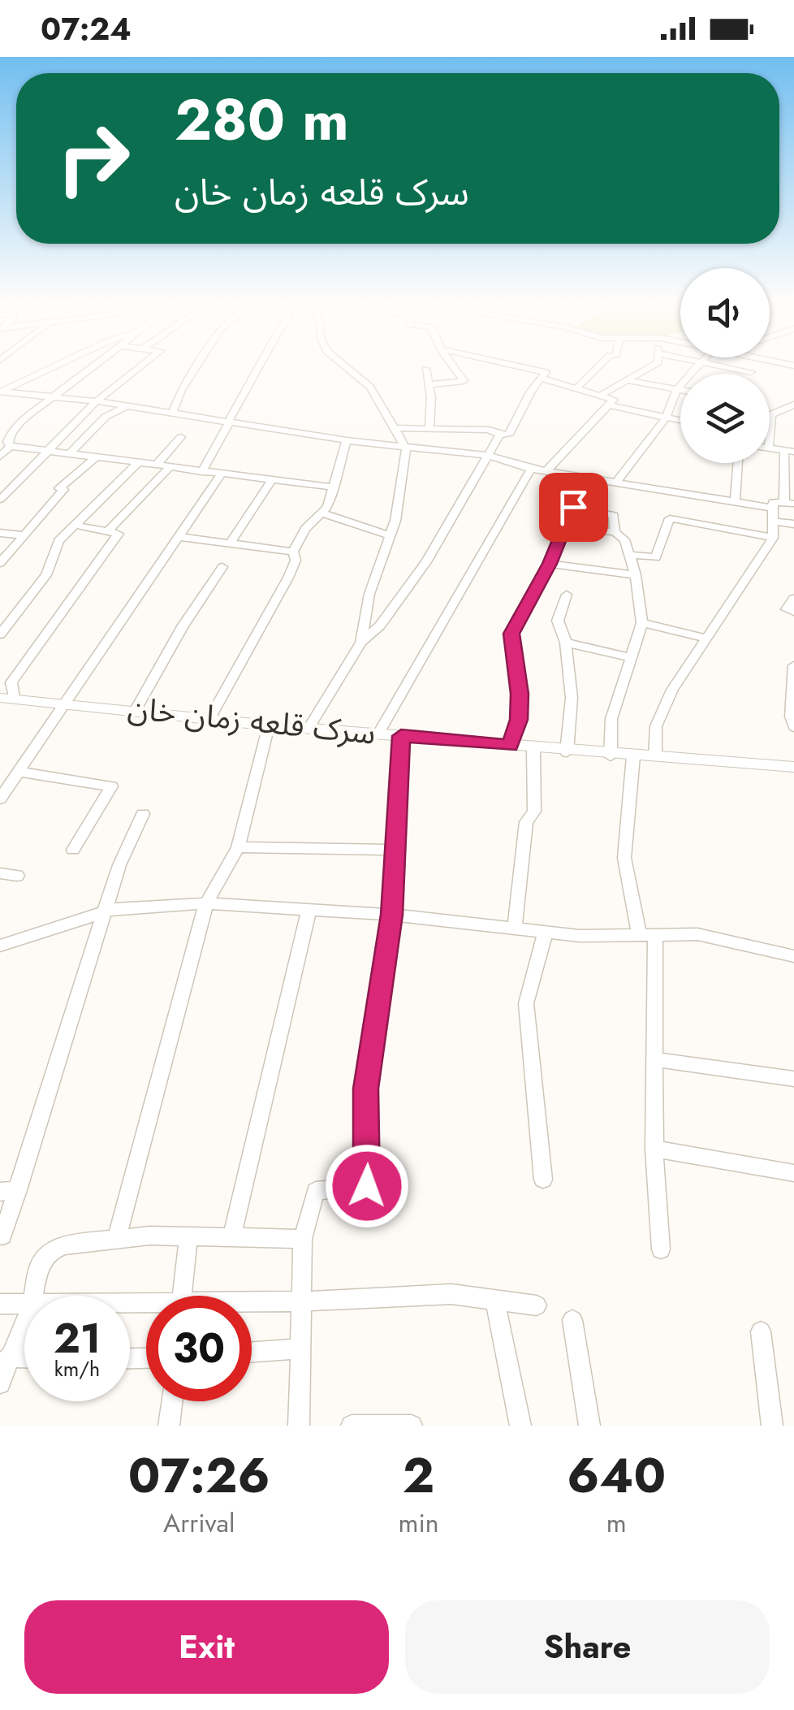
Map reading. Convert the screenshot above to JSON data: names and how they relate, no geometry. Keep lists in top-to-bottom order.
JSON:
{
  "streets": {
    "street": ["سرک قلعه زمان خان"]
  },
  "page": {
    "status": "07:24",
    "turn": ["280 m", "سرک قلعه زمان خان"],
    "speed": "21 km/h",
    "limit": "30",
    "eta": [
      "07:26",
      "Arrival",
      "2",
      "min",
      "640",
      "m"
    ],
    "buttons": ["Exit", "Share"]
  }
}
